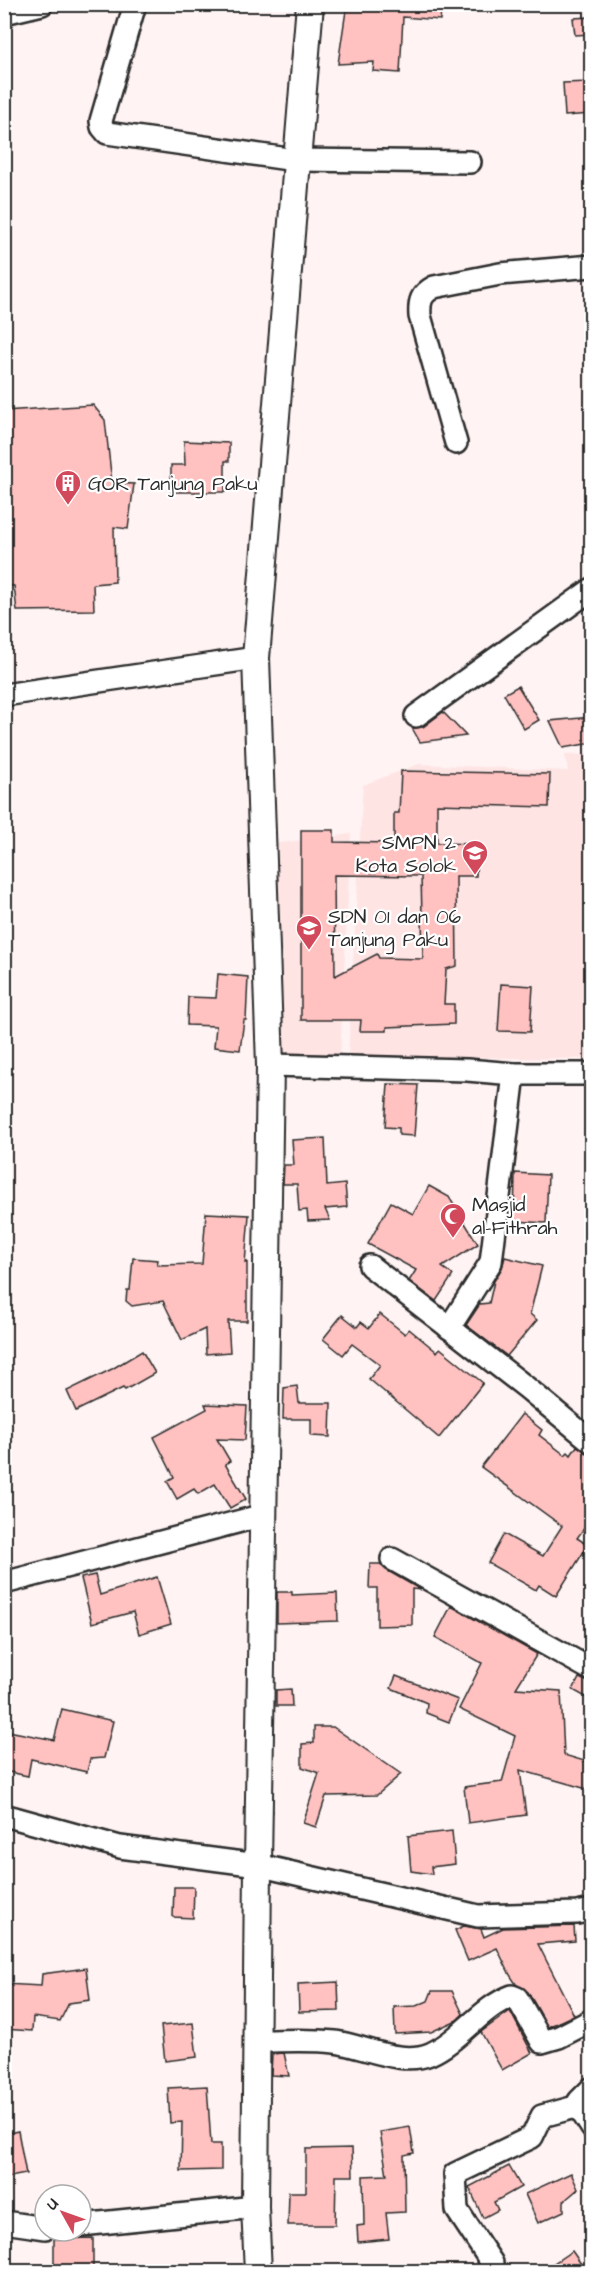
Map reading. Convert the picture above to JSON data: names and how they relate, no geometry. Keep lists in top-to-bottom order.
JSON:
{
  "places": {
    "building": ["GOR Tanjung Paku"],
    "school or university": ["SMPN 2 Kota Solok", "SDN 01 dan 06 Tanjung Paku"],
    "mosque": ["Masjid al-Fithrah"]
  },
  "north": "top left"
}
